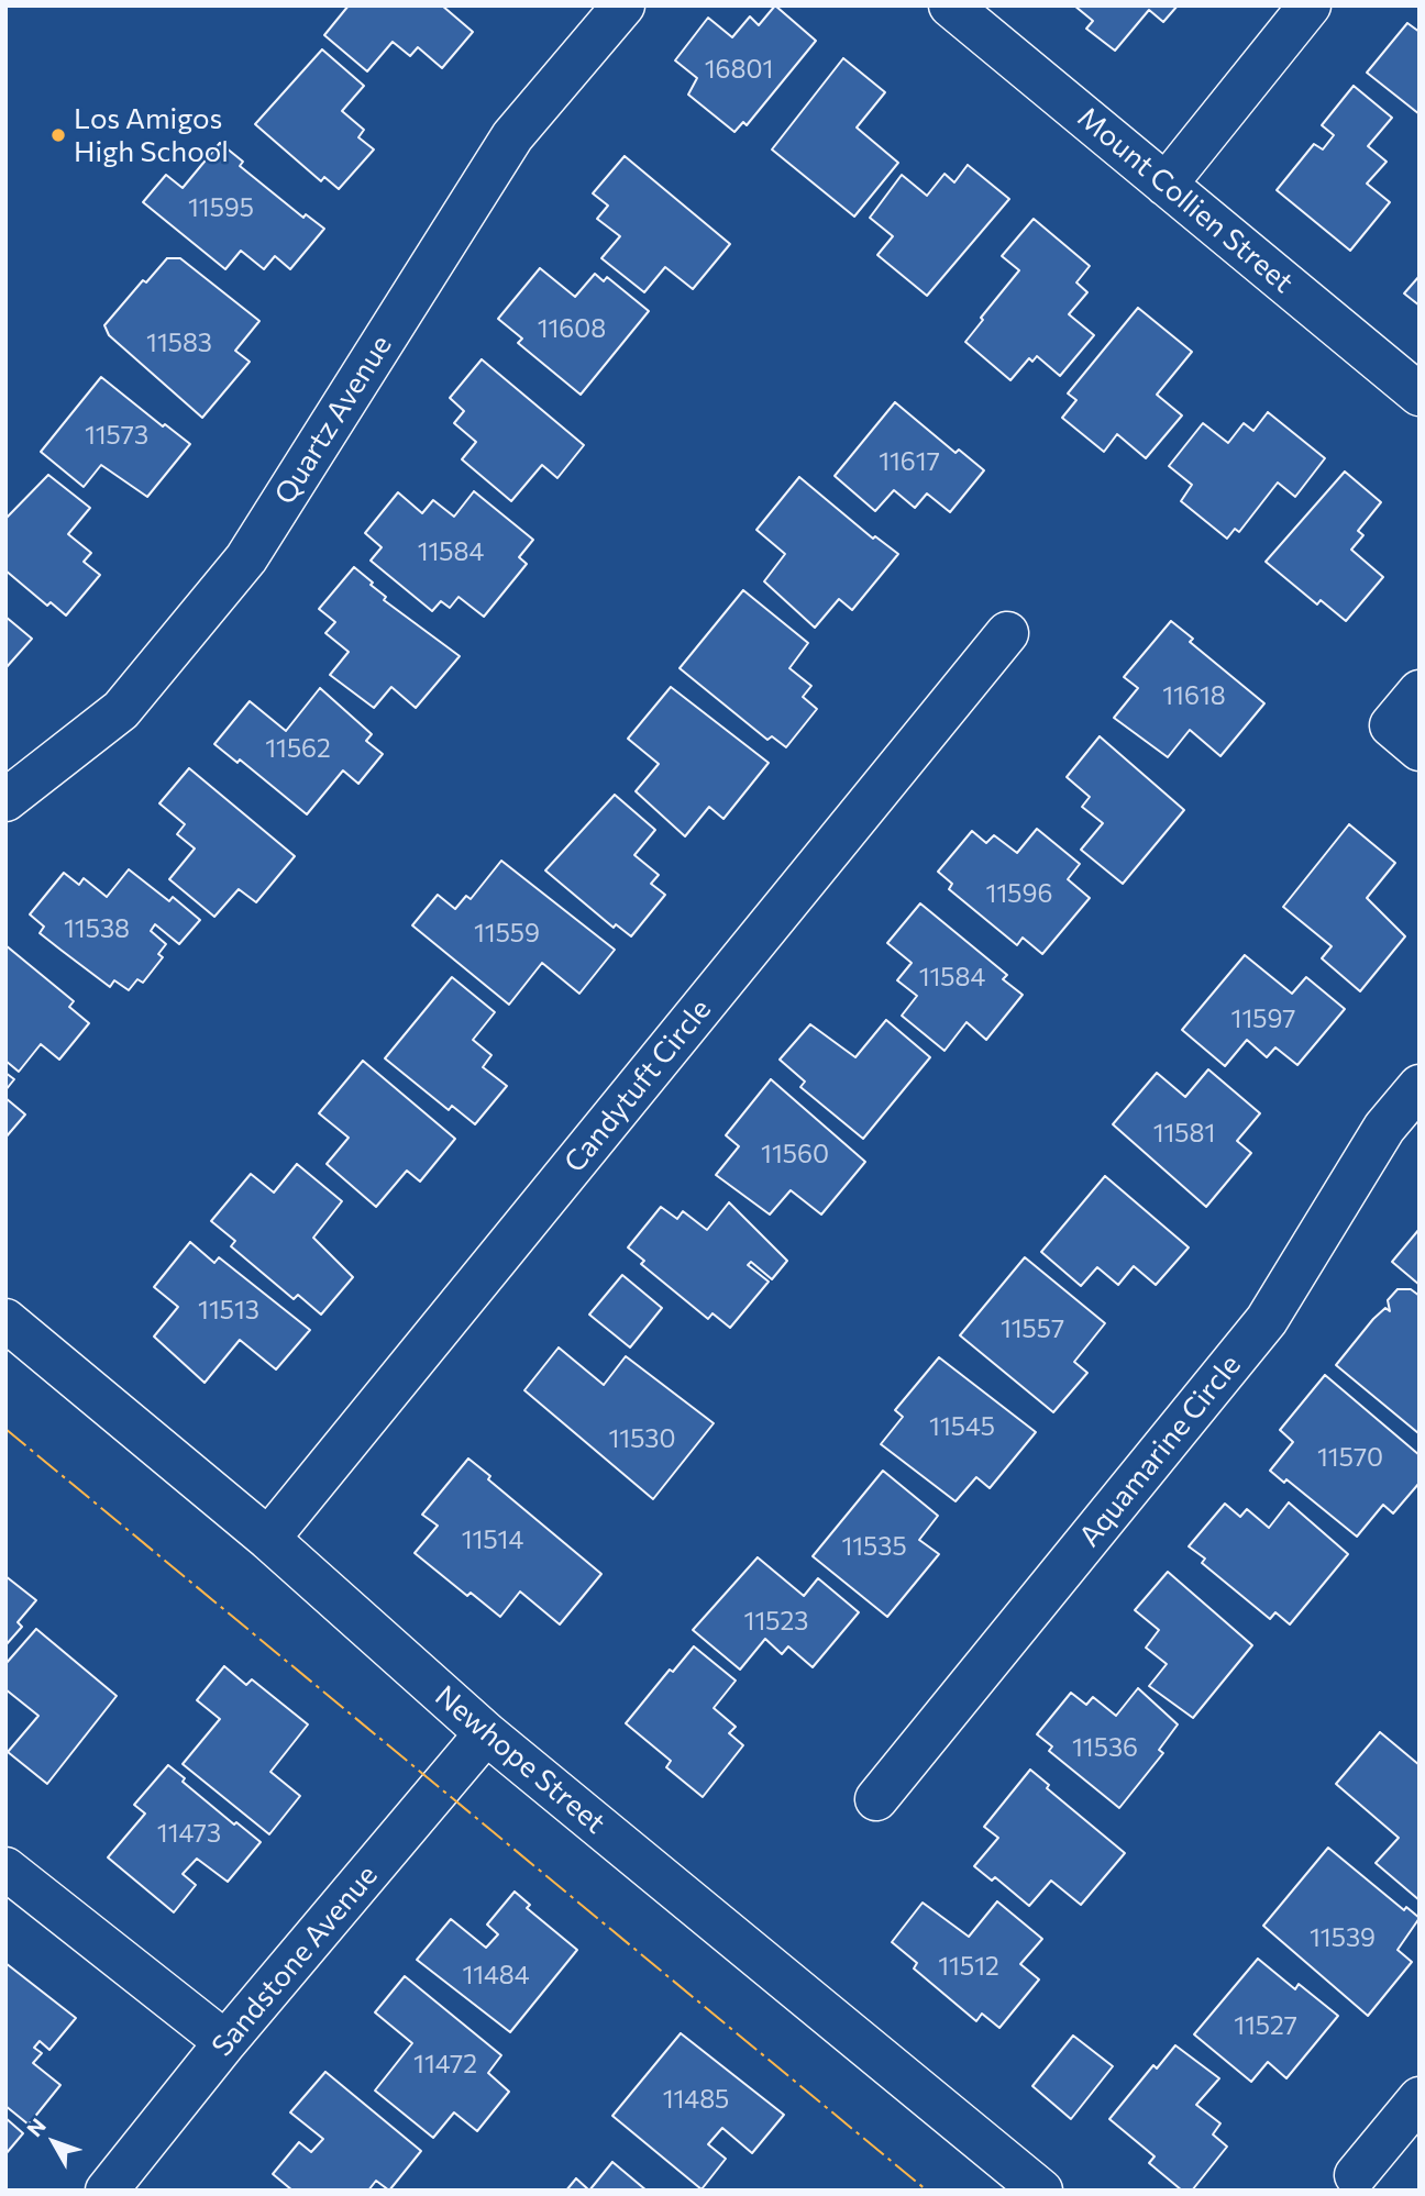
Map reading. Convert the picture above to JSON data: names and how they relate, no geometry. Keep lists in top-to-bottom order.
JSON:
{
  "streets": {
    "street": [
      "Mount Collien Street",
      "Quartz Avenue",
      "Candytuft Circle",
      "Aquamarine Circle",
      "Newhope Street",
      "Sandstone Avenue"
    ]
  },
  "crossings": [
    ["Candytuft Circle", "Newhope Street"],
    ["Newhope Street", "Sandstone Avenue"]
  ],
  "places": ["Los Amigos High School"],
  "house_numbers": [
    "16801",
    "11595",
    "11608",
    "11583",
    "11573",
    "11617",
    "11584",
    "11618",
    "11562",
    "11596",
    "11538",
    "11559",
    "11584",
    "11597",
    "11581",
    "11560",
    "11513",
    "11557",
    "11545",
    "11530",
    "11570",
    "11514",
    "11535",
    "11523",
    "11536",
    "11473",
    "11539",
    "11512",
    "11484",
    "11527",
    "11472",
    "11485"
  ],
  "north": "top left"
}
